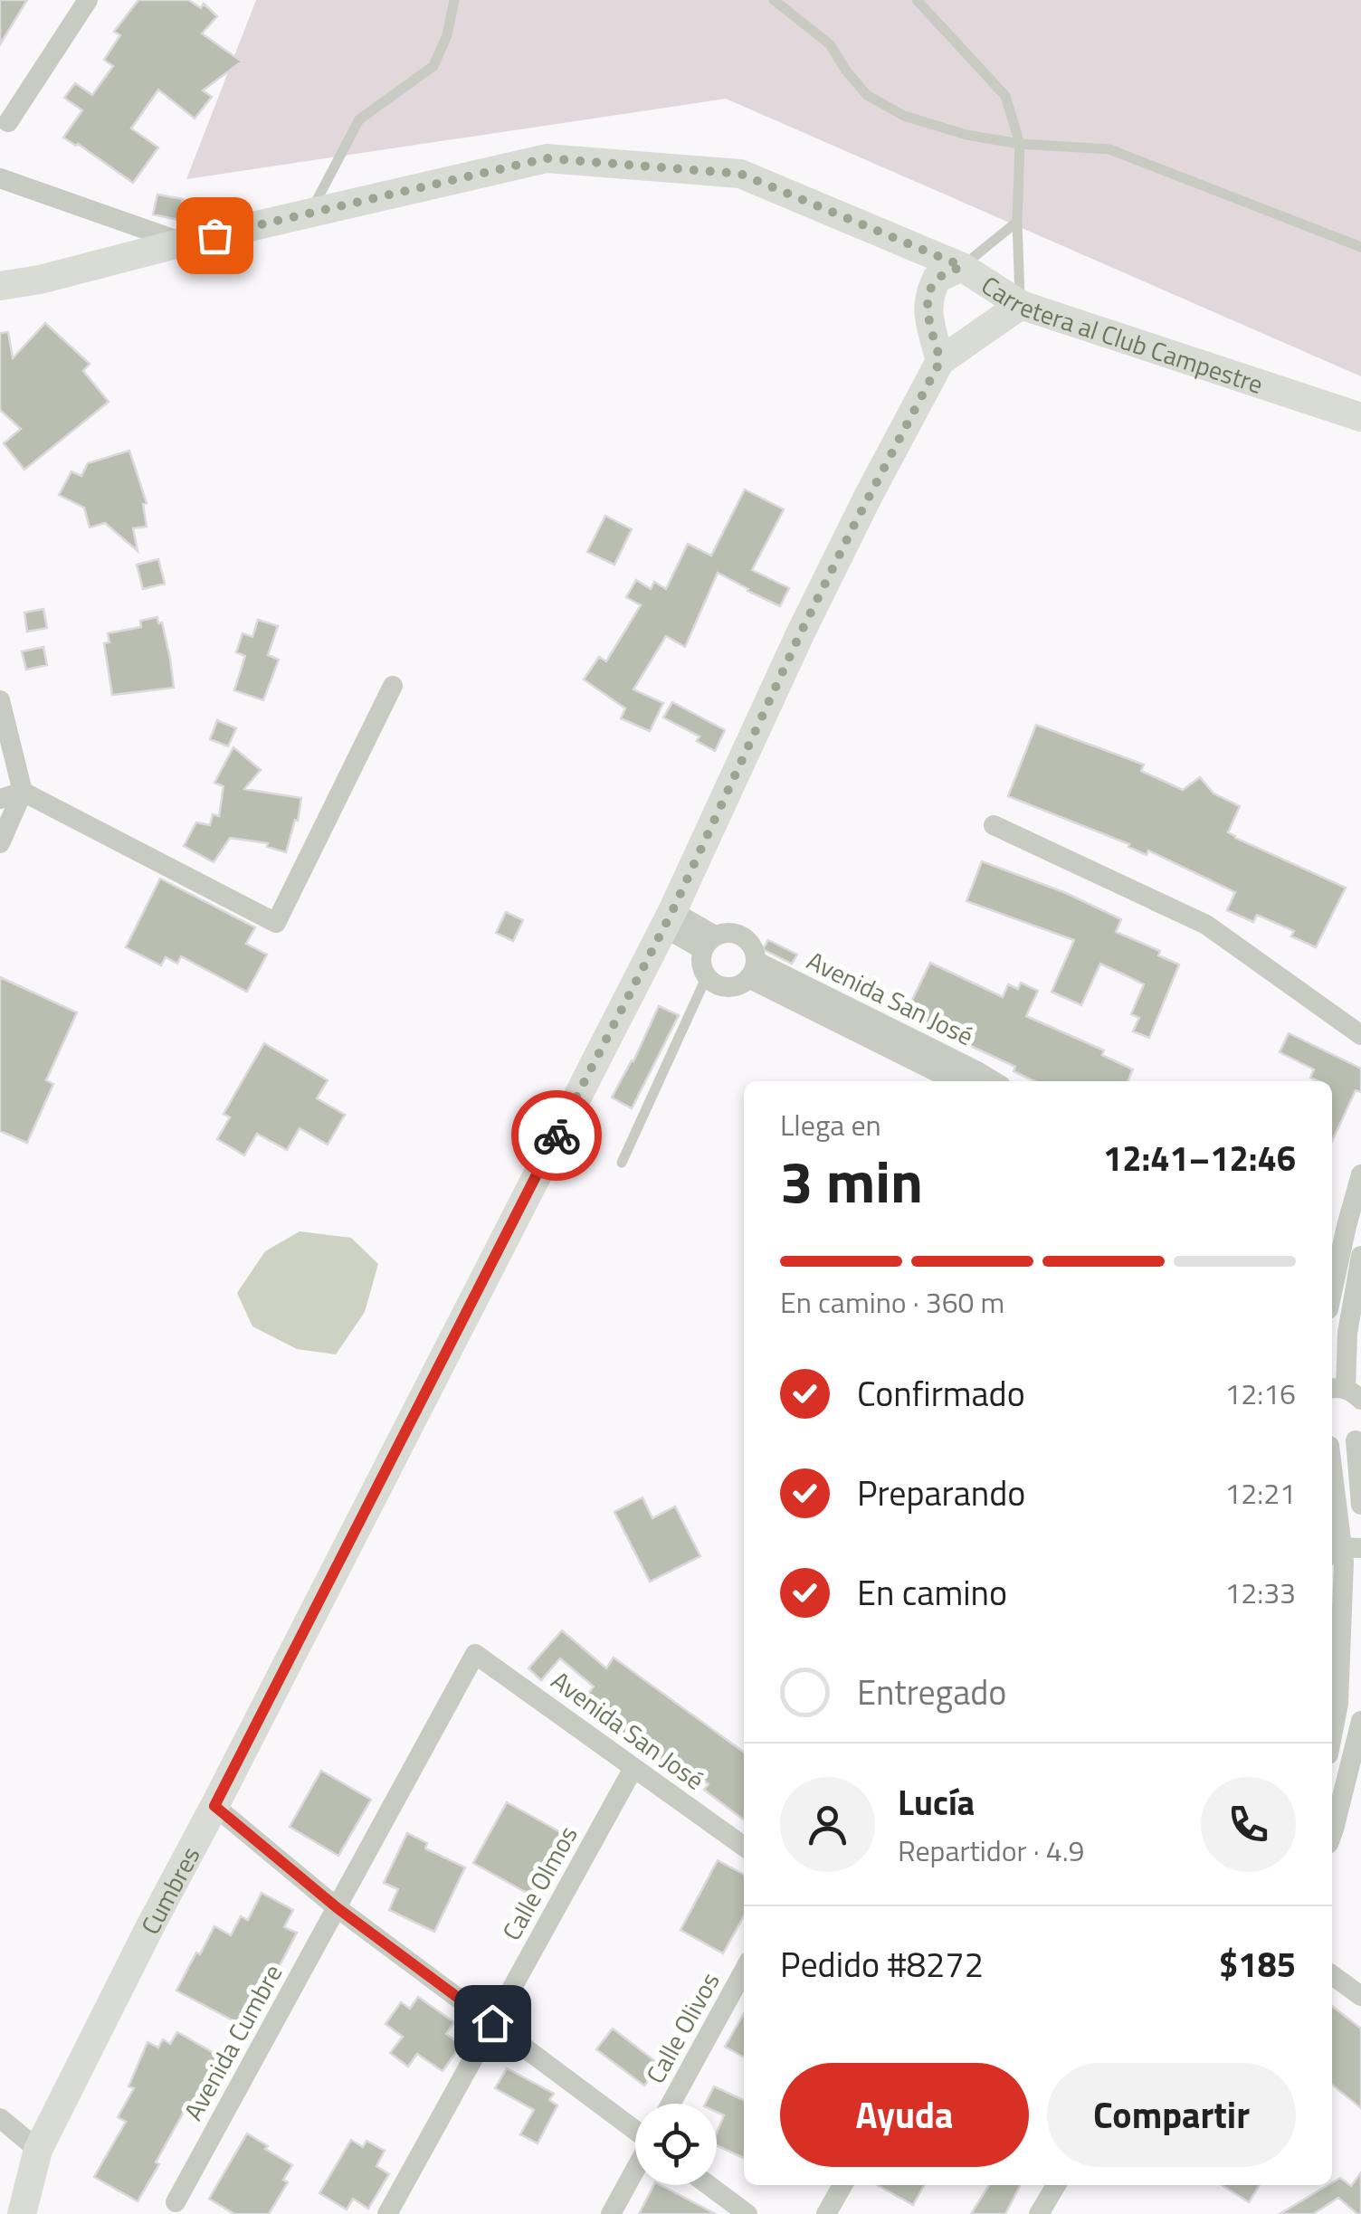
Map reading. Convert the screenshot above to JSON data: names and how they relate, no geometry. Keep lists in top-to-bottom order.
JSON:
{
  "streets": {
    "street": [
      "Carretera al Club Campestre",
      "Avenida San José",
      "Calle Olmos",
      "Cumbres",
      "Calle Olivos",
      "Avenida Cumbre"
    ]
  },
  "crossings": [
    ["Carretera al Club Campestre", "Cumbres"],
    ["Avenida San José", "Calle Olmos"],
    ["Avenida San José", "Avenida Cumbre"]
  ],
  "page": {
    "heading": ["3 min", "Llega en", "12:41–12:46"],
    "panel": [
      "Lucía",
      "Repartidor · 4.9",
      "Pedido #8272",
      "$185"
    ],
    "bar": "En camino · 360 m",
    "list": [
      ["Confirmado", "12:16"],
      ["Preparando", "12:21"],
      ["En camino", "12:33"],
      "Entregado"
    ],
    "buttons": ["Ayuda", "Compartir"]
  }
}
